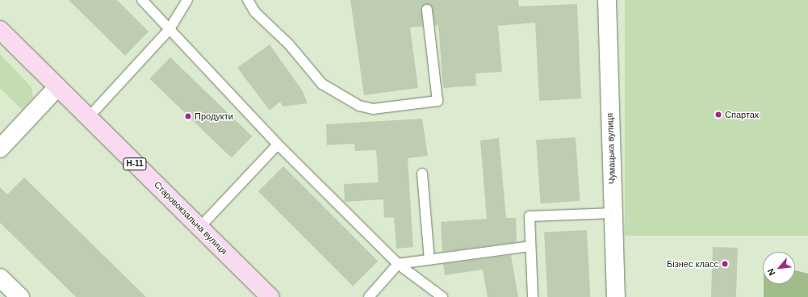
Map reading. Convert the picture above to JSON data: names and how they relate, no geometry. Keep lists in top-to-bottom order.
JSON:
{
  "streets": {
    "main road": ["Н-11", "Старовокзальна вулиця"],
    "street": ["Чумацька вулиця"]
  },
  "places": ["Спартак", "Продукти", "Бізнес класс"],
  "north": "bottom left"
}
